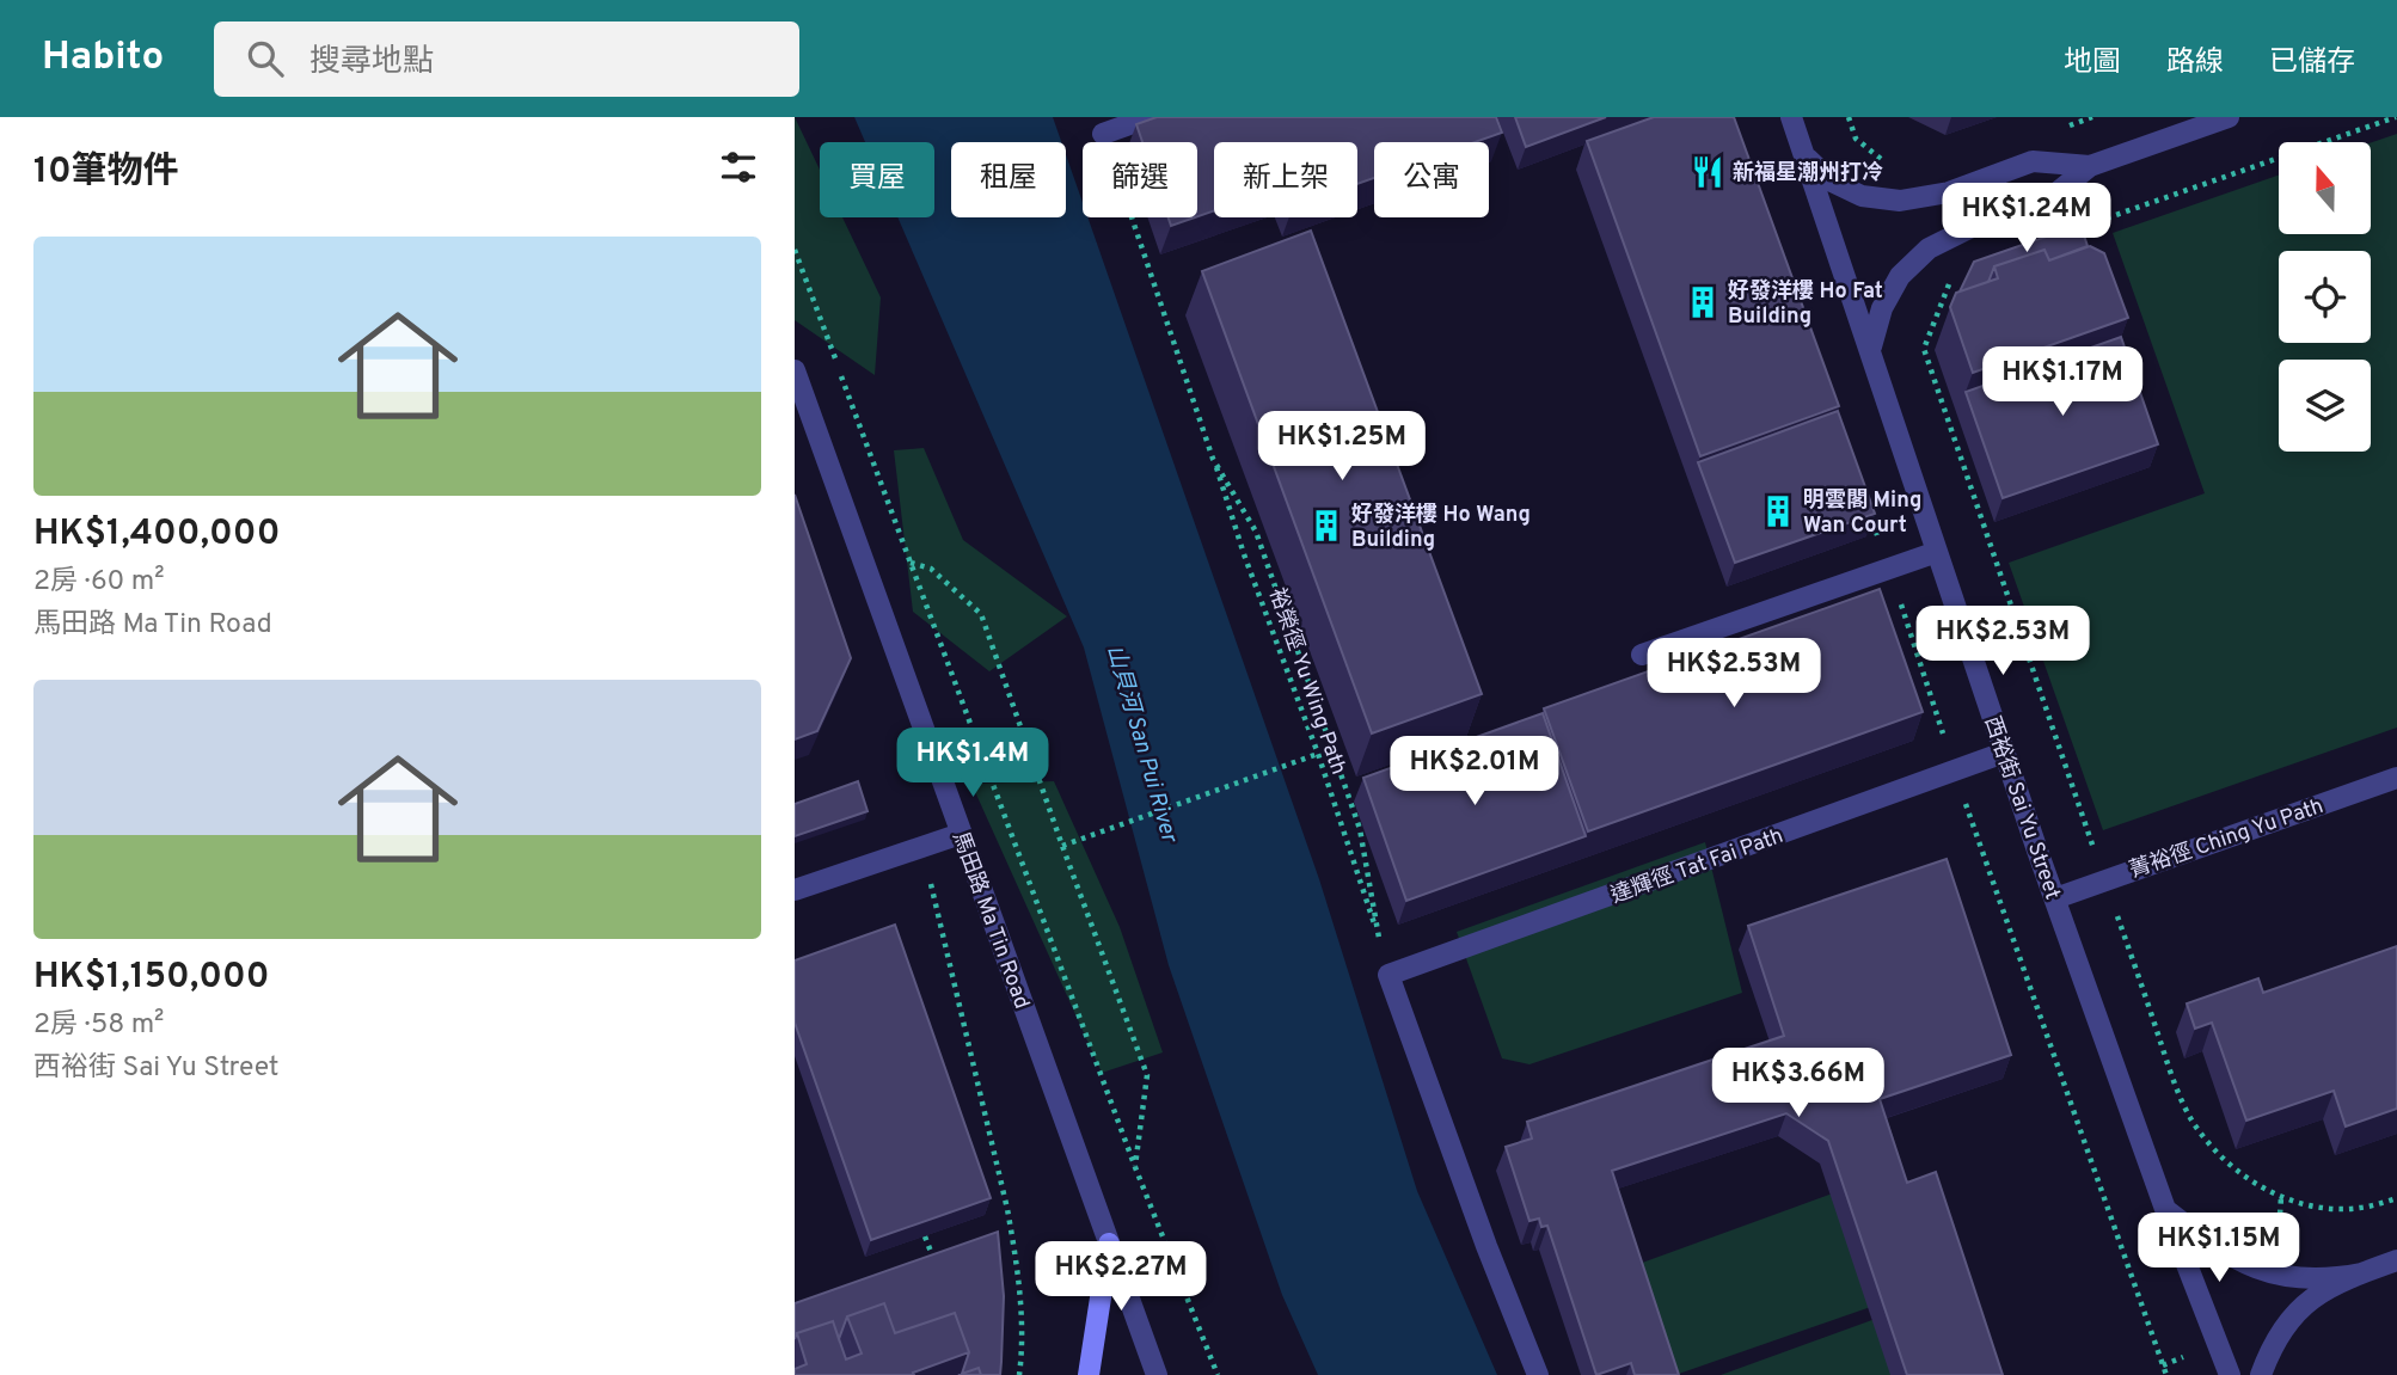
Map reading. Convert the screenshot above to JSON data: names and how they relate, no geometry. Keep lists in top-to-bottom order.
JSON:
{
  "streets": {
    "street": [
      "西裕街 Sai Yu Street",
      "菁裕徑 Ching Yu Path",
      "達輝徑 Tat Fai Path",
      "馬田路 Ma Tin Road"
    ],
    "path": ["裕榮徑 Yu Wing Path"]
  },
  "crossings": [
    ["西裕街 Sai Yu Street", "菁裕徑 Ching Yu Path"],
    ["西裕街 Sai Yu Street", "達輝徑 Tat Fai Path"]
  ],
  "water": ["山貝河 San Pui River"],
  "places": {
    "restaurant": ["新福星潮州打冷"],
    "building": ["好發洋樓 Ho Fat Building", "明雲閣 Ming Wan Court", "好發洋樓 Ho Wang Building"]
  },
  "north": "top",
  "page": {
    "header": "Habito",
    "search": "搜尋地點",
    "nav": ["地圖", "路線", "已儲存"],
    "heading": "10筆物件",
    "chip": [
      "買屋",
      "租屋",
      "篩選",
      "新上架",
      "公寓"
    ],
    "price": [
      "HK$1.24M",
      "HK$1.17M",
      "HK$1.25M",
      "HK$2.53M",
      "HK$2.53M",
      "HK$1.4M",
      "HK$2.01M",
      "HK$3.66M",
      "HK$1.15M",
      "HK$2.27M"
    ],
    "list": [
      {
        "name": "HK$1,400,000",
        "note": "2房 · 60 m² · 馬田路 Ma Tin Road"
      },
      {
        "name": "HK$1,150,000",
        "note": "2房 · 58 m² · 西裕街 Sai Yu Street"
      }
    ]
  }
}
